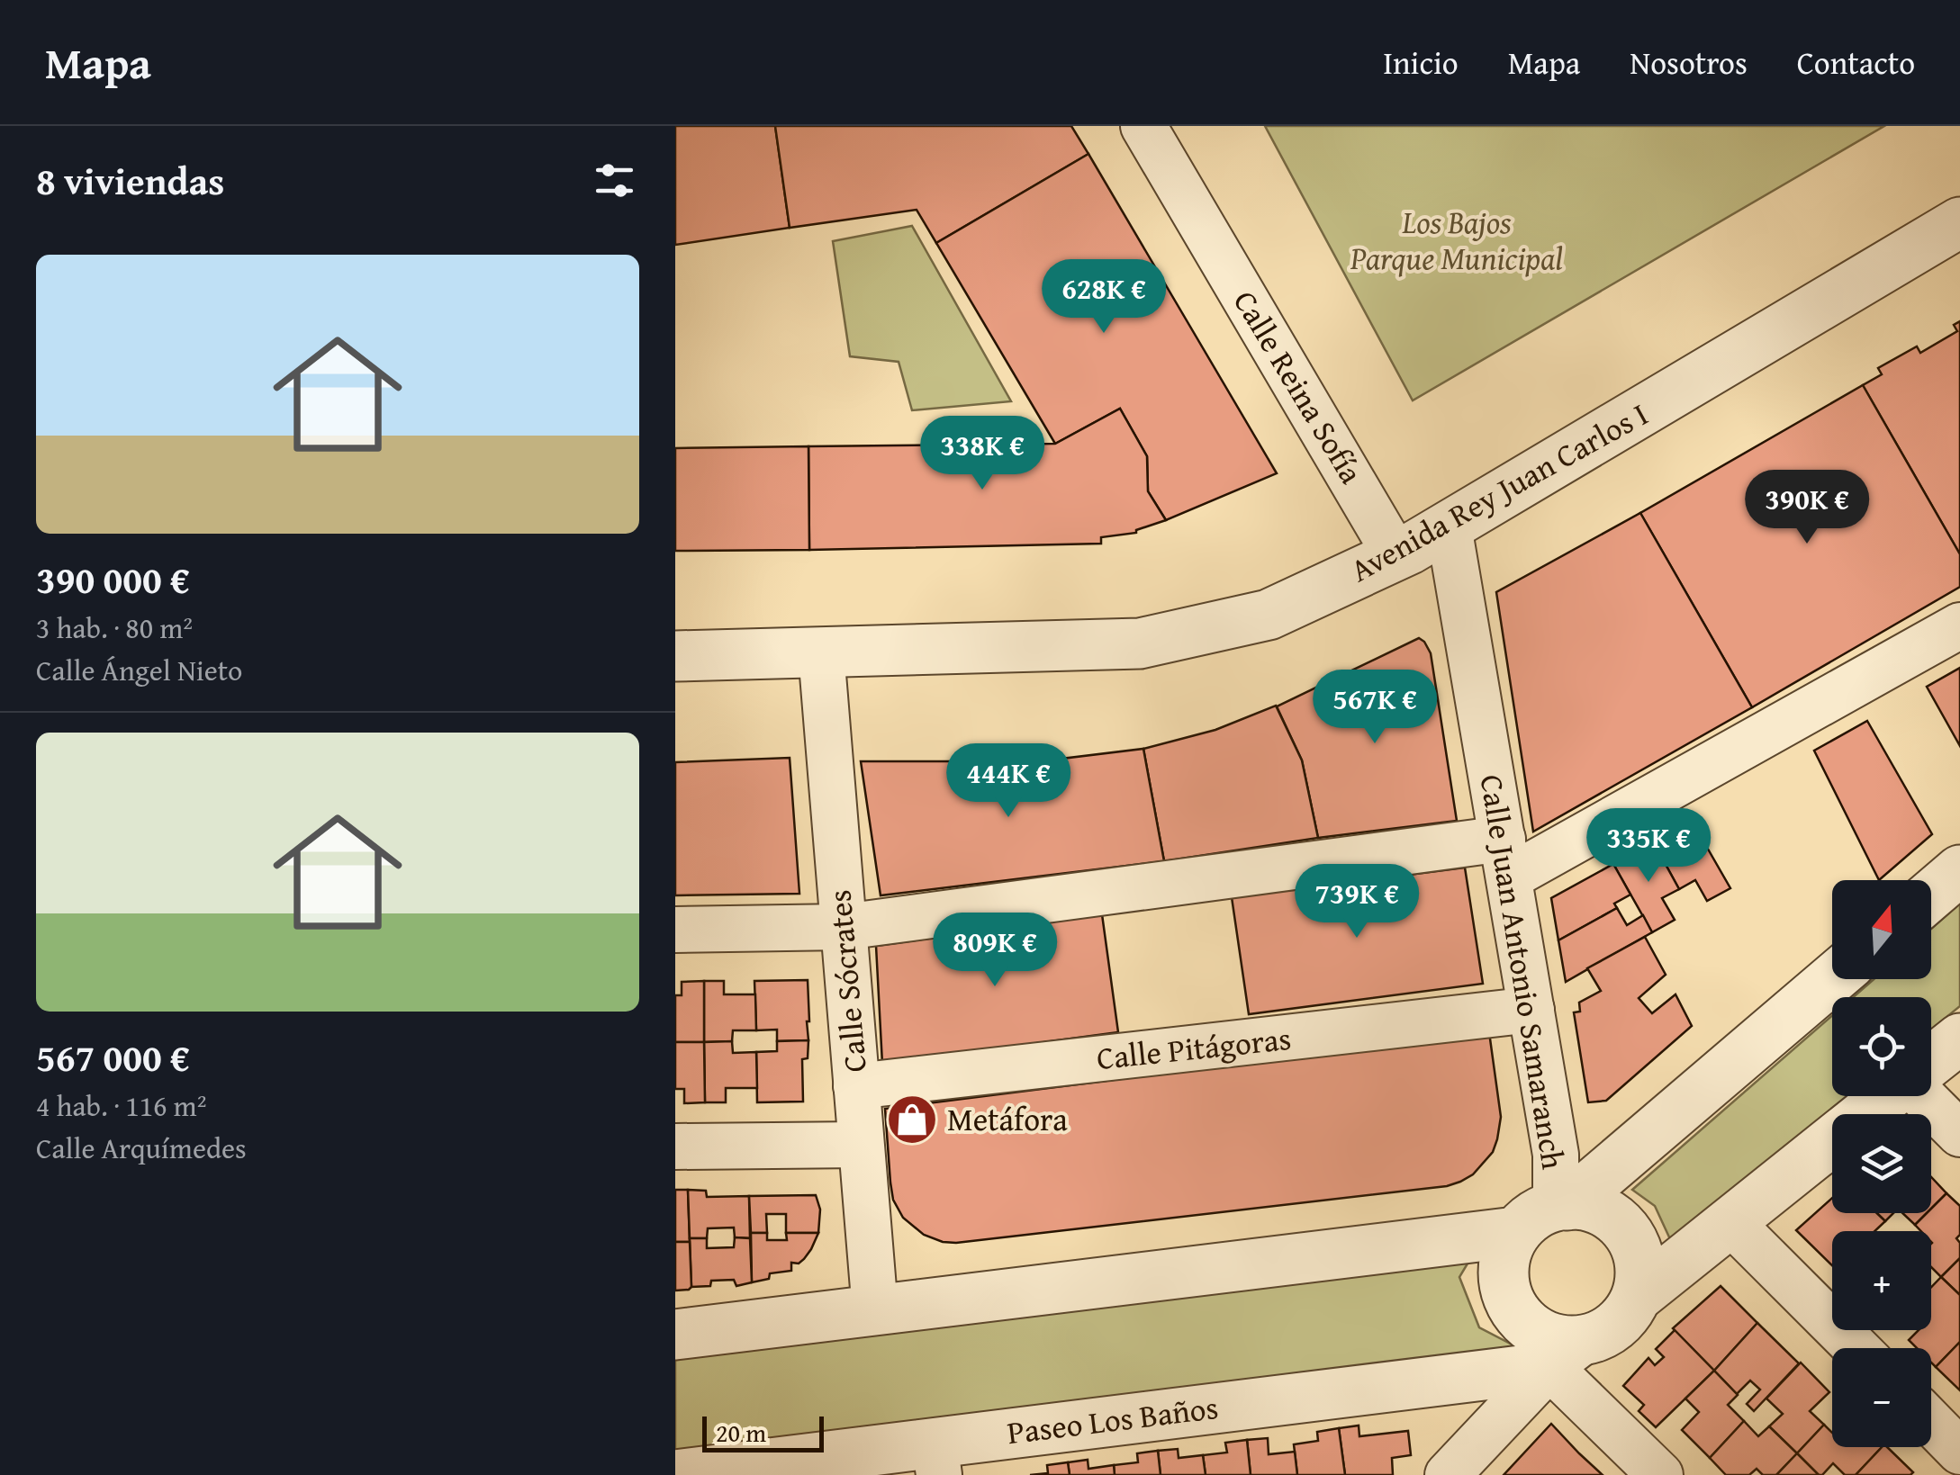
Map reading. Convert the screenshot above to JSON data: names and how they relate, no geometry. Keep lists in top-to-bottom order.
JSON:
{
  "streets": {
    "street": [
      "Calle Reina Sofía",
      "Avenida Rey Juan Carlos I",
      "Calle Juan Antonio Samaranch",
      "Calle Sócrates",
      "Calle Pitágoras",
      "Paseo Los Baños"
    ]
  },
  "crossings": [
    ["Calle Reina Sofía", "Avenida Rey Juan Carlos I"],
    ["Avenida Rey Juan Carlos I", "Calle Juan Antonio Samaranch"],
    ["Avenida Rey Juan Carlos I", "Calle Sócrates"],
    ["Calle Juan Antonio Samaranch", "Calle Pitágoras"],
    ["Calle Juan Antonio Samaranch", "Paseo Los Baños"],
    ["Calle Sócrates", "Calle Pitágoras"]
  ],
  "parks": ["Los Bajos Parque Municipal"],
  "places": {
    "shop": ["Metáfora"]
  },
  "scale_bar": "20 m",
  "north": "top",
  "page": {
    "header": "Mapa",
    "nav": [
      "Inicio",
      "Mapa",
      "Nosotros",
      "Contacto"
    ],
    "heading": "8 viviendas",
    "list": [
      {
        "name": "390 000 €",
        "note": "3 hab. · 80 m² · Calle Ángel Nieto"
      },
      {
        "name": "567 000 €",
        "note": "4 hab. · 116 m² · Calle Arquímedes"
      }
    ],
    "price": [
      "628K €",
      "338K €",
      "390K €",
      "567K €",
      "444K €",
      "335K €",
      "739K €",
      "809K €"
    ],
    "map_buttons": ["+", "−"],
    "scale": "20 m"
  }
}
